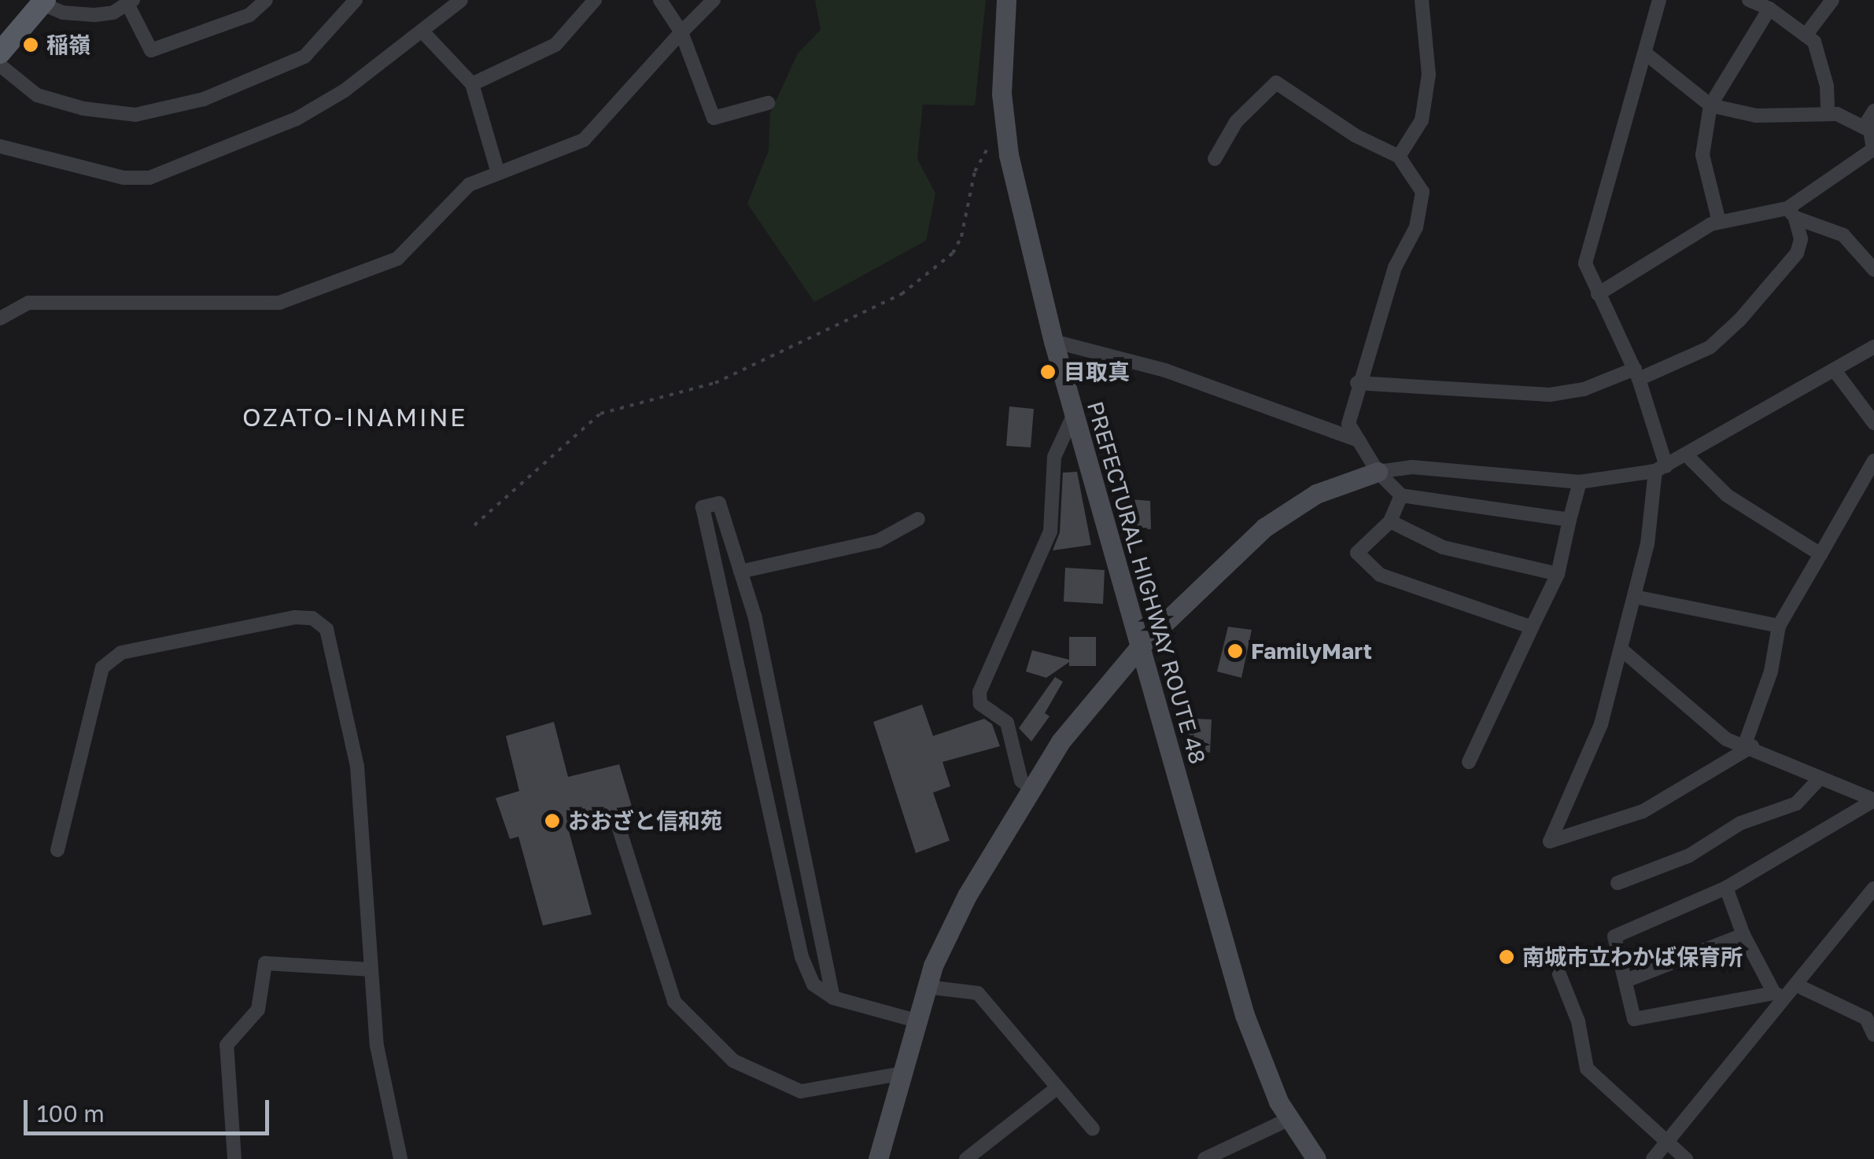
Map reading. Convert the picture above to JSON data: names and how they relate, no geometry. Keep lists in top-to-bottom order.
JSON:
{
  "streets": {
    "main road": ["PREFECTURAL HIGHWAY ROUTE 48"]
  },
  "districts": ["OZATO-INAMINE"],
  "places": [
    "稲嶺",
    "目取真",
    "FamilyMart",
    "おおざと信和苑",
    "南城市立わかば保育所"
  ],
  "scale_bar": "100 m"
}
